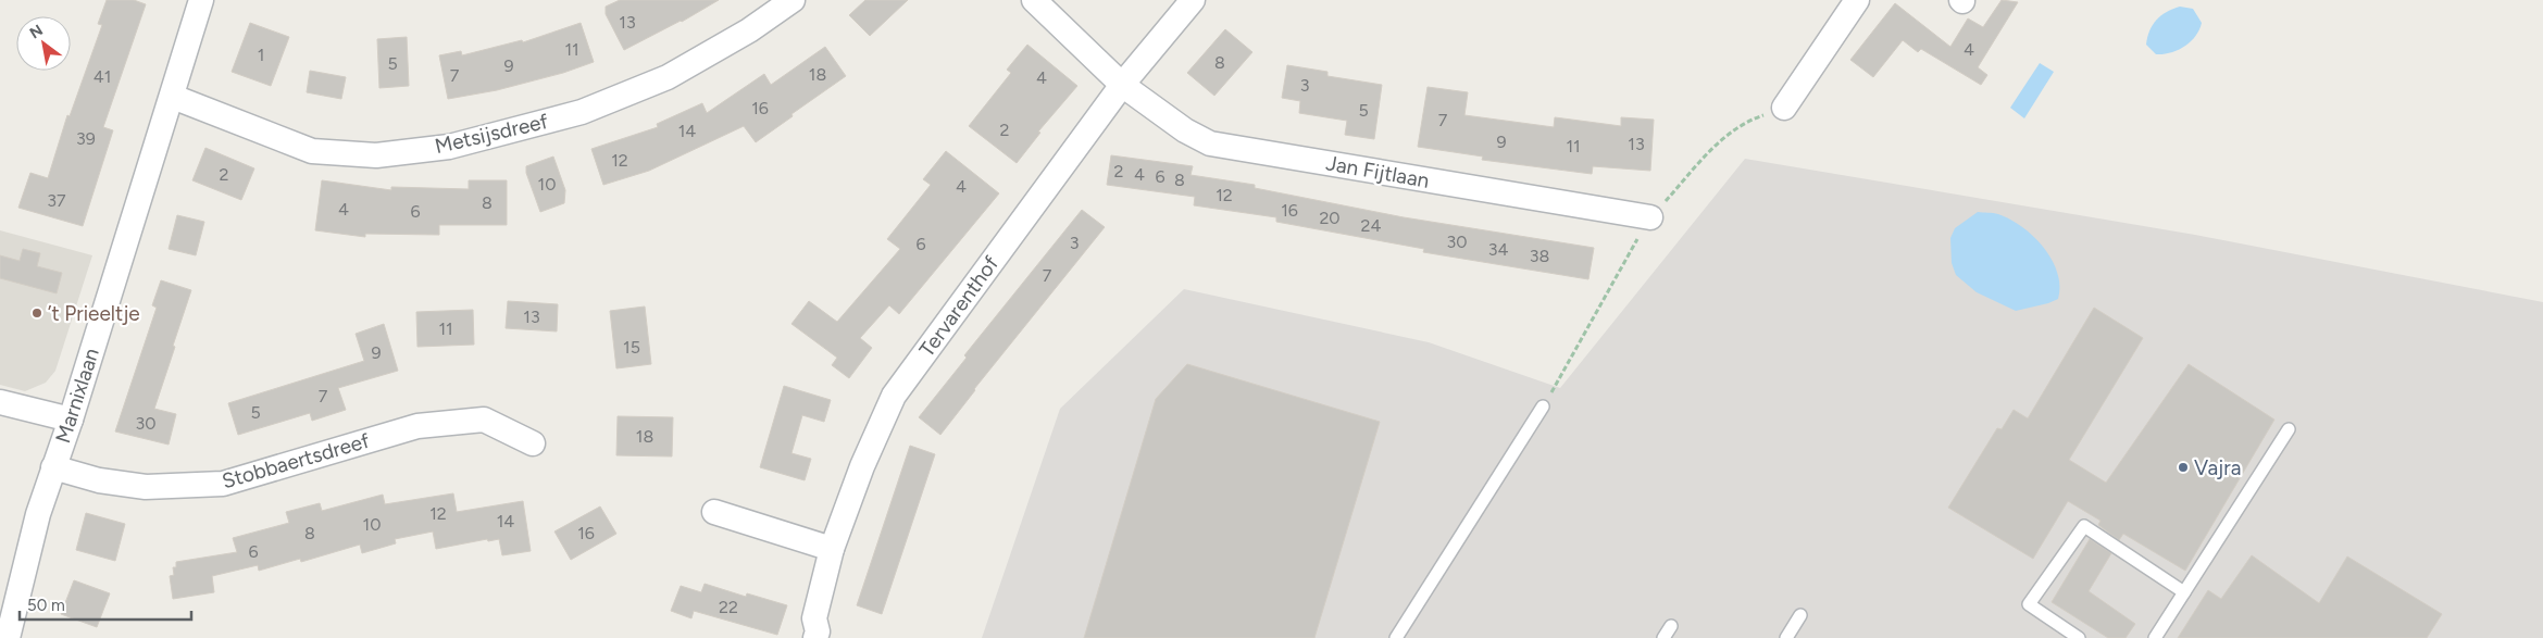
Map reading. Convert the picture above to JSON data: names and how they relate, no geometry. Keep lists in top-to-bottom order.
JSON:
{
  "streets": {
    "street": [
      "Metsijsdreef",
      "Jan Fijtlaan",
      "Tervarenthof",
      "Marnixlaan",
      "Stobbaertsdreef"
    ]
  },
  "crossings": [
    ["Metsijsdreef", "Marnixlaan"],
    ["Jan Fijtlaan", "Tervarenthof"],
    ["Marnixlaan", "Stobbaertsdreef"]
  ],
  "places": ["’t Prieeltje", "Vajra"],
  "house_numbers": [
    "13",
    "11",
    "4",
    "1",
    "8",
    "5",
    "9",
    "18",
    "7",
    "41",
    "4",
    "3",
    "16",
    "5",
    "7",
    "2",
    "14",
    "39",
    "9",
    "13",
    "11",
    "12",
    "2",
    "2",
    "4",
    "6",
    "8",
    "10",
    "4",
    "12",
    "37",
    "8",
    "4",
    "16",
    "6",
    "20",
    "24",
    "30",
    "3",
    "6",
    "34",
    "38",
    "7",
    "13",
    "11",
    "15",
    "9",
    "7",
    "5",
    "30",
    "18",
    "12",
    "14",
    "10",
    "8",
    "16",
    "6",
    "22"
  ],
  "scale_bar": "50 m",
  "north": "top left"
}
